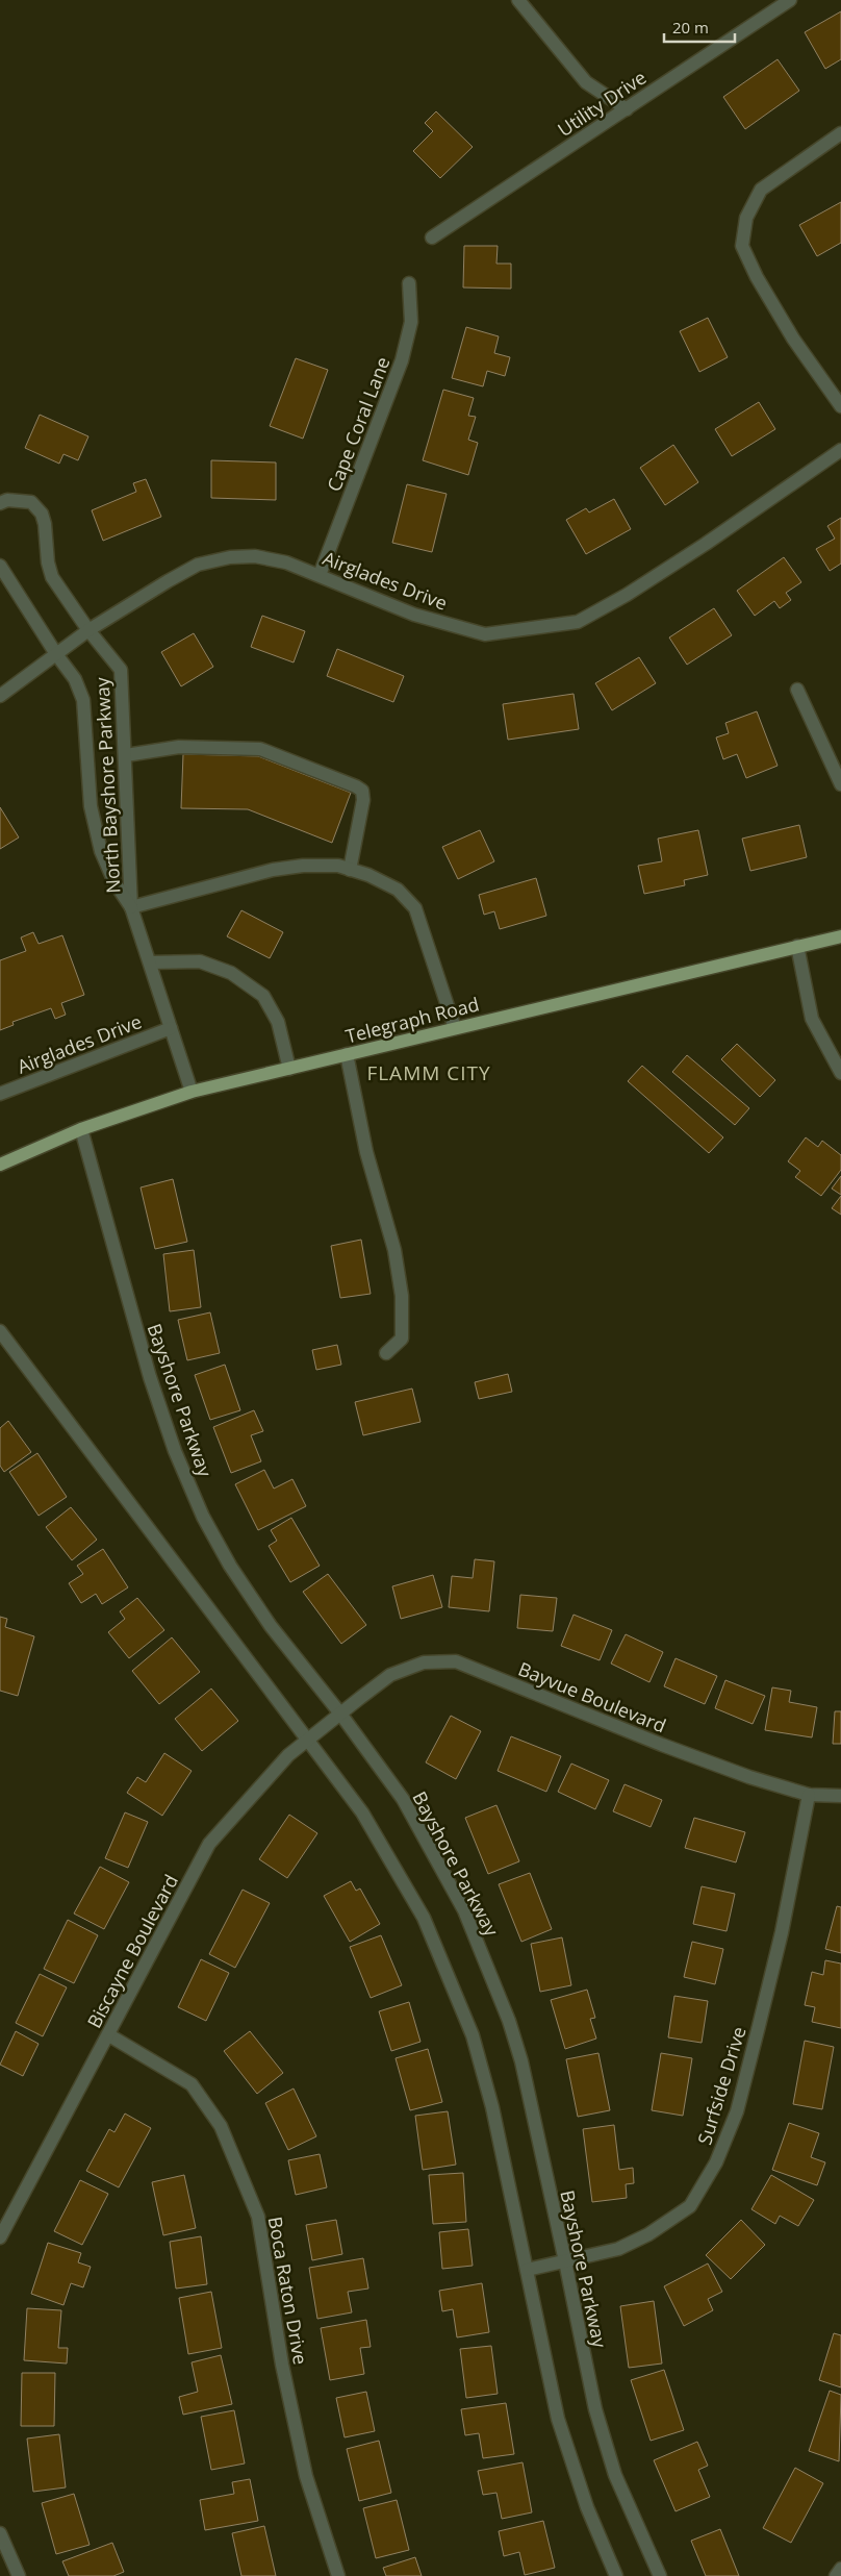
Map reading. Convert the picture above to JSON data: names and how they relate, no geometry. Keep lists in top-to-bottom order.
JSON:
{
  "streets": {
    "main road": ["Telegraph Road"],
    "street": [
      "Utility Drive",
      "Cape Coral Lane",
      "Airglades Drive",
      "North Bayshore Parkway",
      "Bayshore Parkway",
      "Bayvue Boulevard",
      "Biscayne Boulevard",
      "Surfside Drive",
      "Boca Raton Drive"
    ]
  },
  "crossings": [
    ["Cape Coral Lane", "Airglades Drive"],
    ["Airglades Drive", "North Bayshore Parkway"],
    ["North Bayshore Parkway", "Telegraph Road"],
    ["Telegraph Road", "Bayshore Parkway"],
    ["Bayshore Parkway", "Bayvue Boulevard"],
    ["Bayshore Parkway", "Biscayne Boulevard"],
    ["Bayshore Parkway", "Surfside Drive"],
    ["Bayvue Boulevard", "Biscayne Boulevard"],
    ["Bayvue Boulevard", "Surfside Drive"],
    ["Biscayne Boulevard", "Boca Raton Drive"]
  ],
  "districts": ["FLAMM CITY"],
  "scale_bar": "20 m"
}
